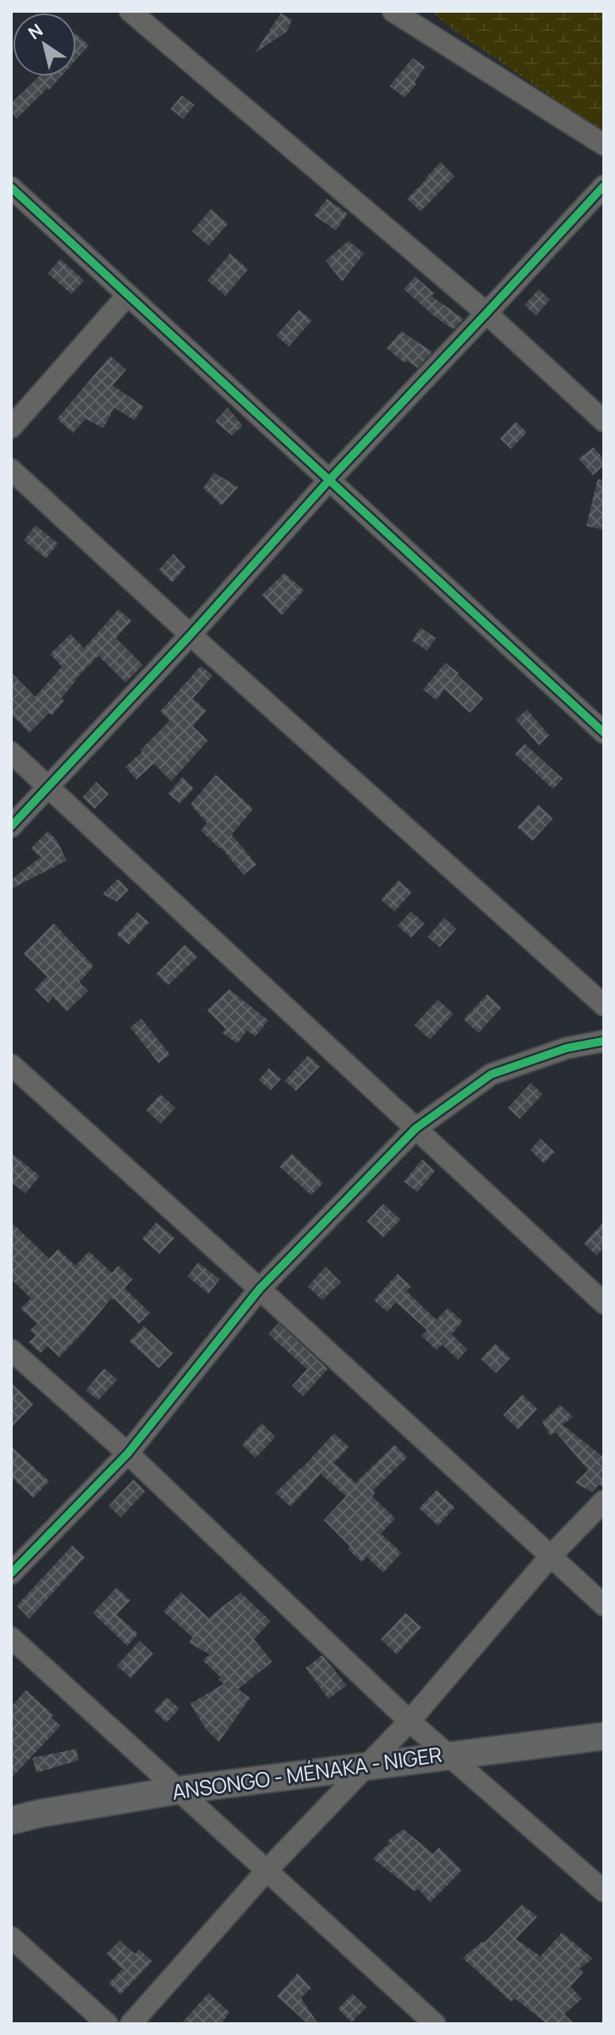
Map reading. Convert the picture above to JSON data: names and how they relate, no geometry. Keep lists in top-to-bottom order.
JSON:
{
  "streets": {
    "main road": ["ANSONGO - MÉNAKA - NIGER"]
  },
  "north": "top left"
}
